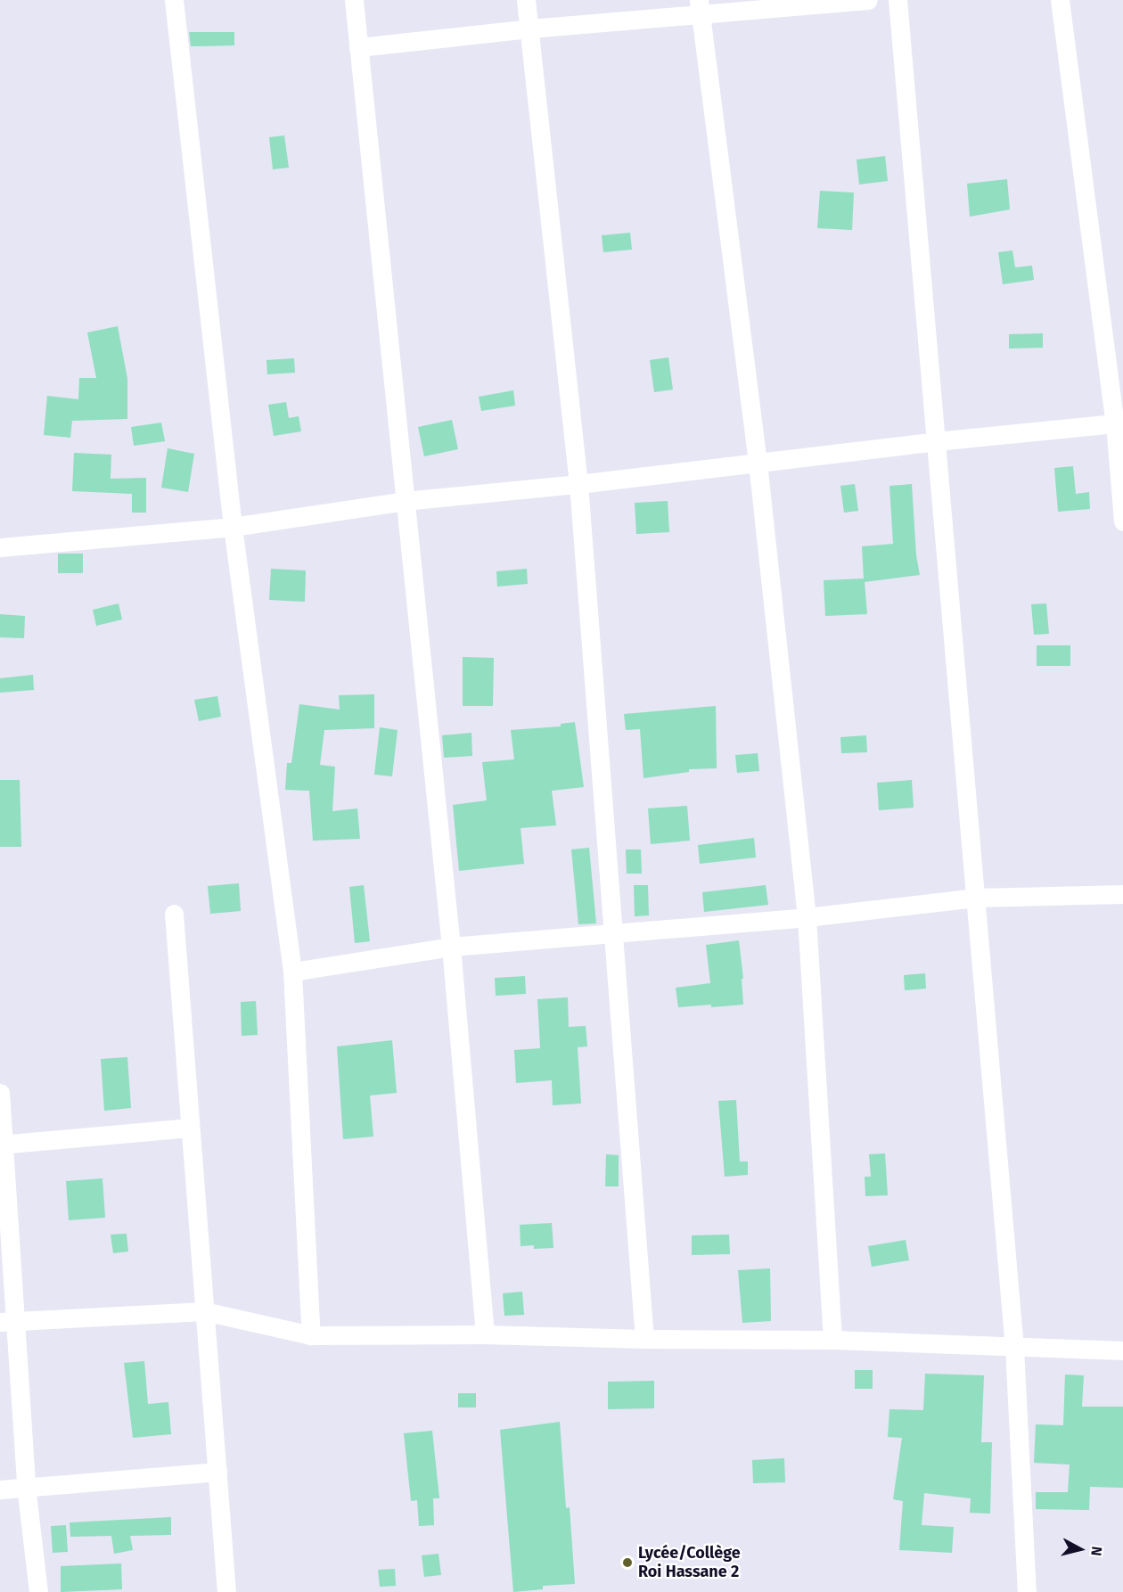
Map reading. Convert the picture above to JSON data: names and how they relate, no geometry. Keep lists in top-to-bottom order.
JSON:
{
  "places": ["Lycée/Collège Roi Hassane 2"],
  "north": "right"
}
